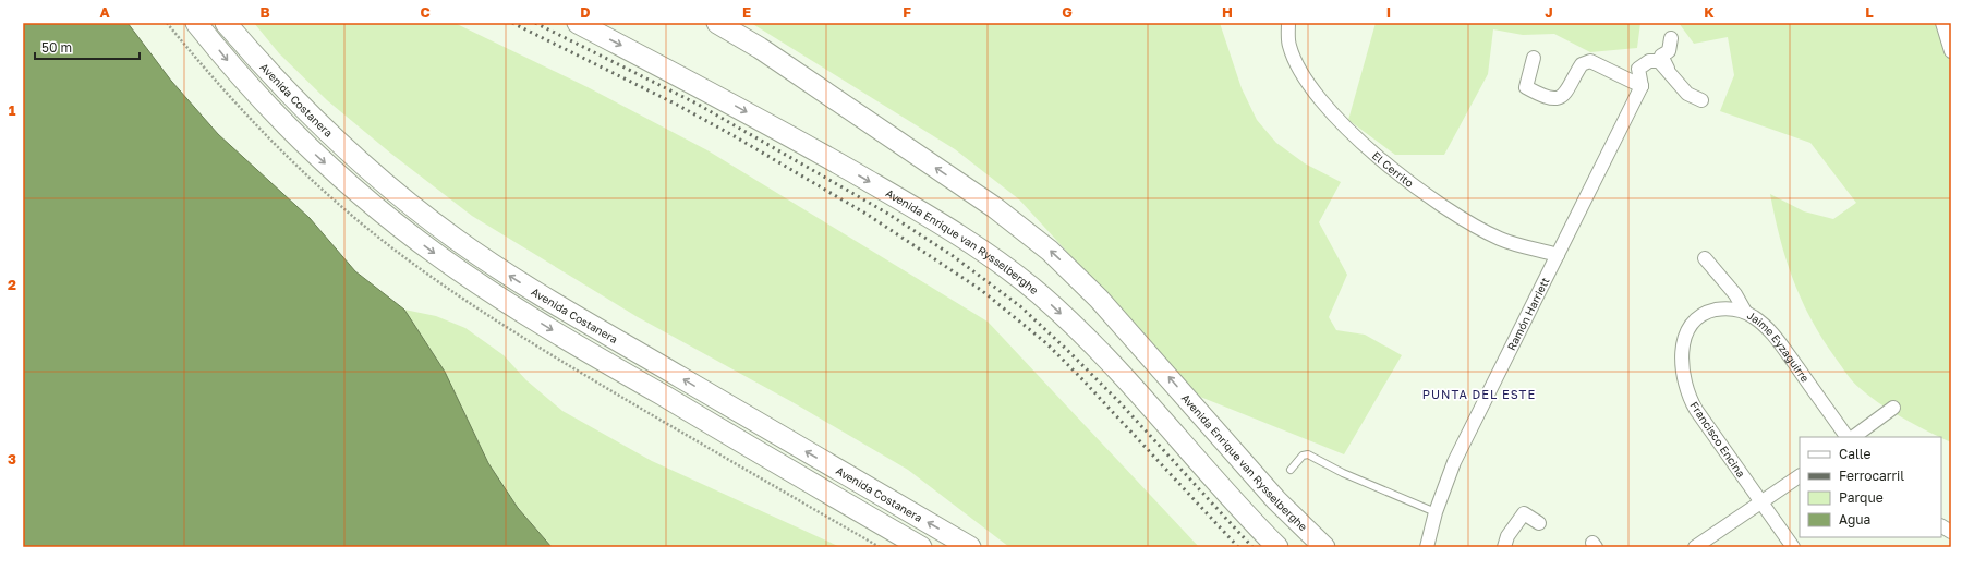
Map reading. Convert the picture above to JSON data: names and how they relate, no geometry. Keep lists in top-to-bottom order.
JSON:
{
  "streets": {
    "main road": ["Avenida Costanera", "Avenida Enrique van Rysselberghe"],
    "street": [
      "El Cerrito",
      "Ramón Harriett",
      "Jaime Eyzaguirre",
      "Francisco Encina"
    ]
  },
  "crossings": [
    ["El Cerrito", "Ramón Harriett"],
    ["Jaime Eyzaguirre", "Francisco Encina"]
  ],
  "districts": ["PUNTA DEL ESTE"],
  "legend": [
    "Calle",
    "Ferrocarril",
    "Parque",
    "Agua"
  ],
  "scale_bar": "50 m",
  "grid": {
    "columns": [
      "A",
      "B",
      "C",
      "D",
      "E",
      "F",
      "G",
      "H",
      "I",
      "J",
      "K",
      "L"
    ],
    "rows": ["1", "2", "3"]
  }
}
